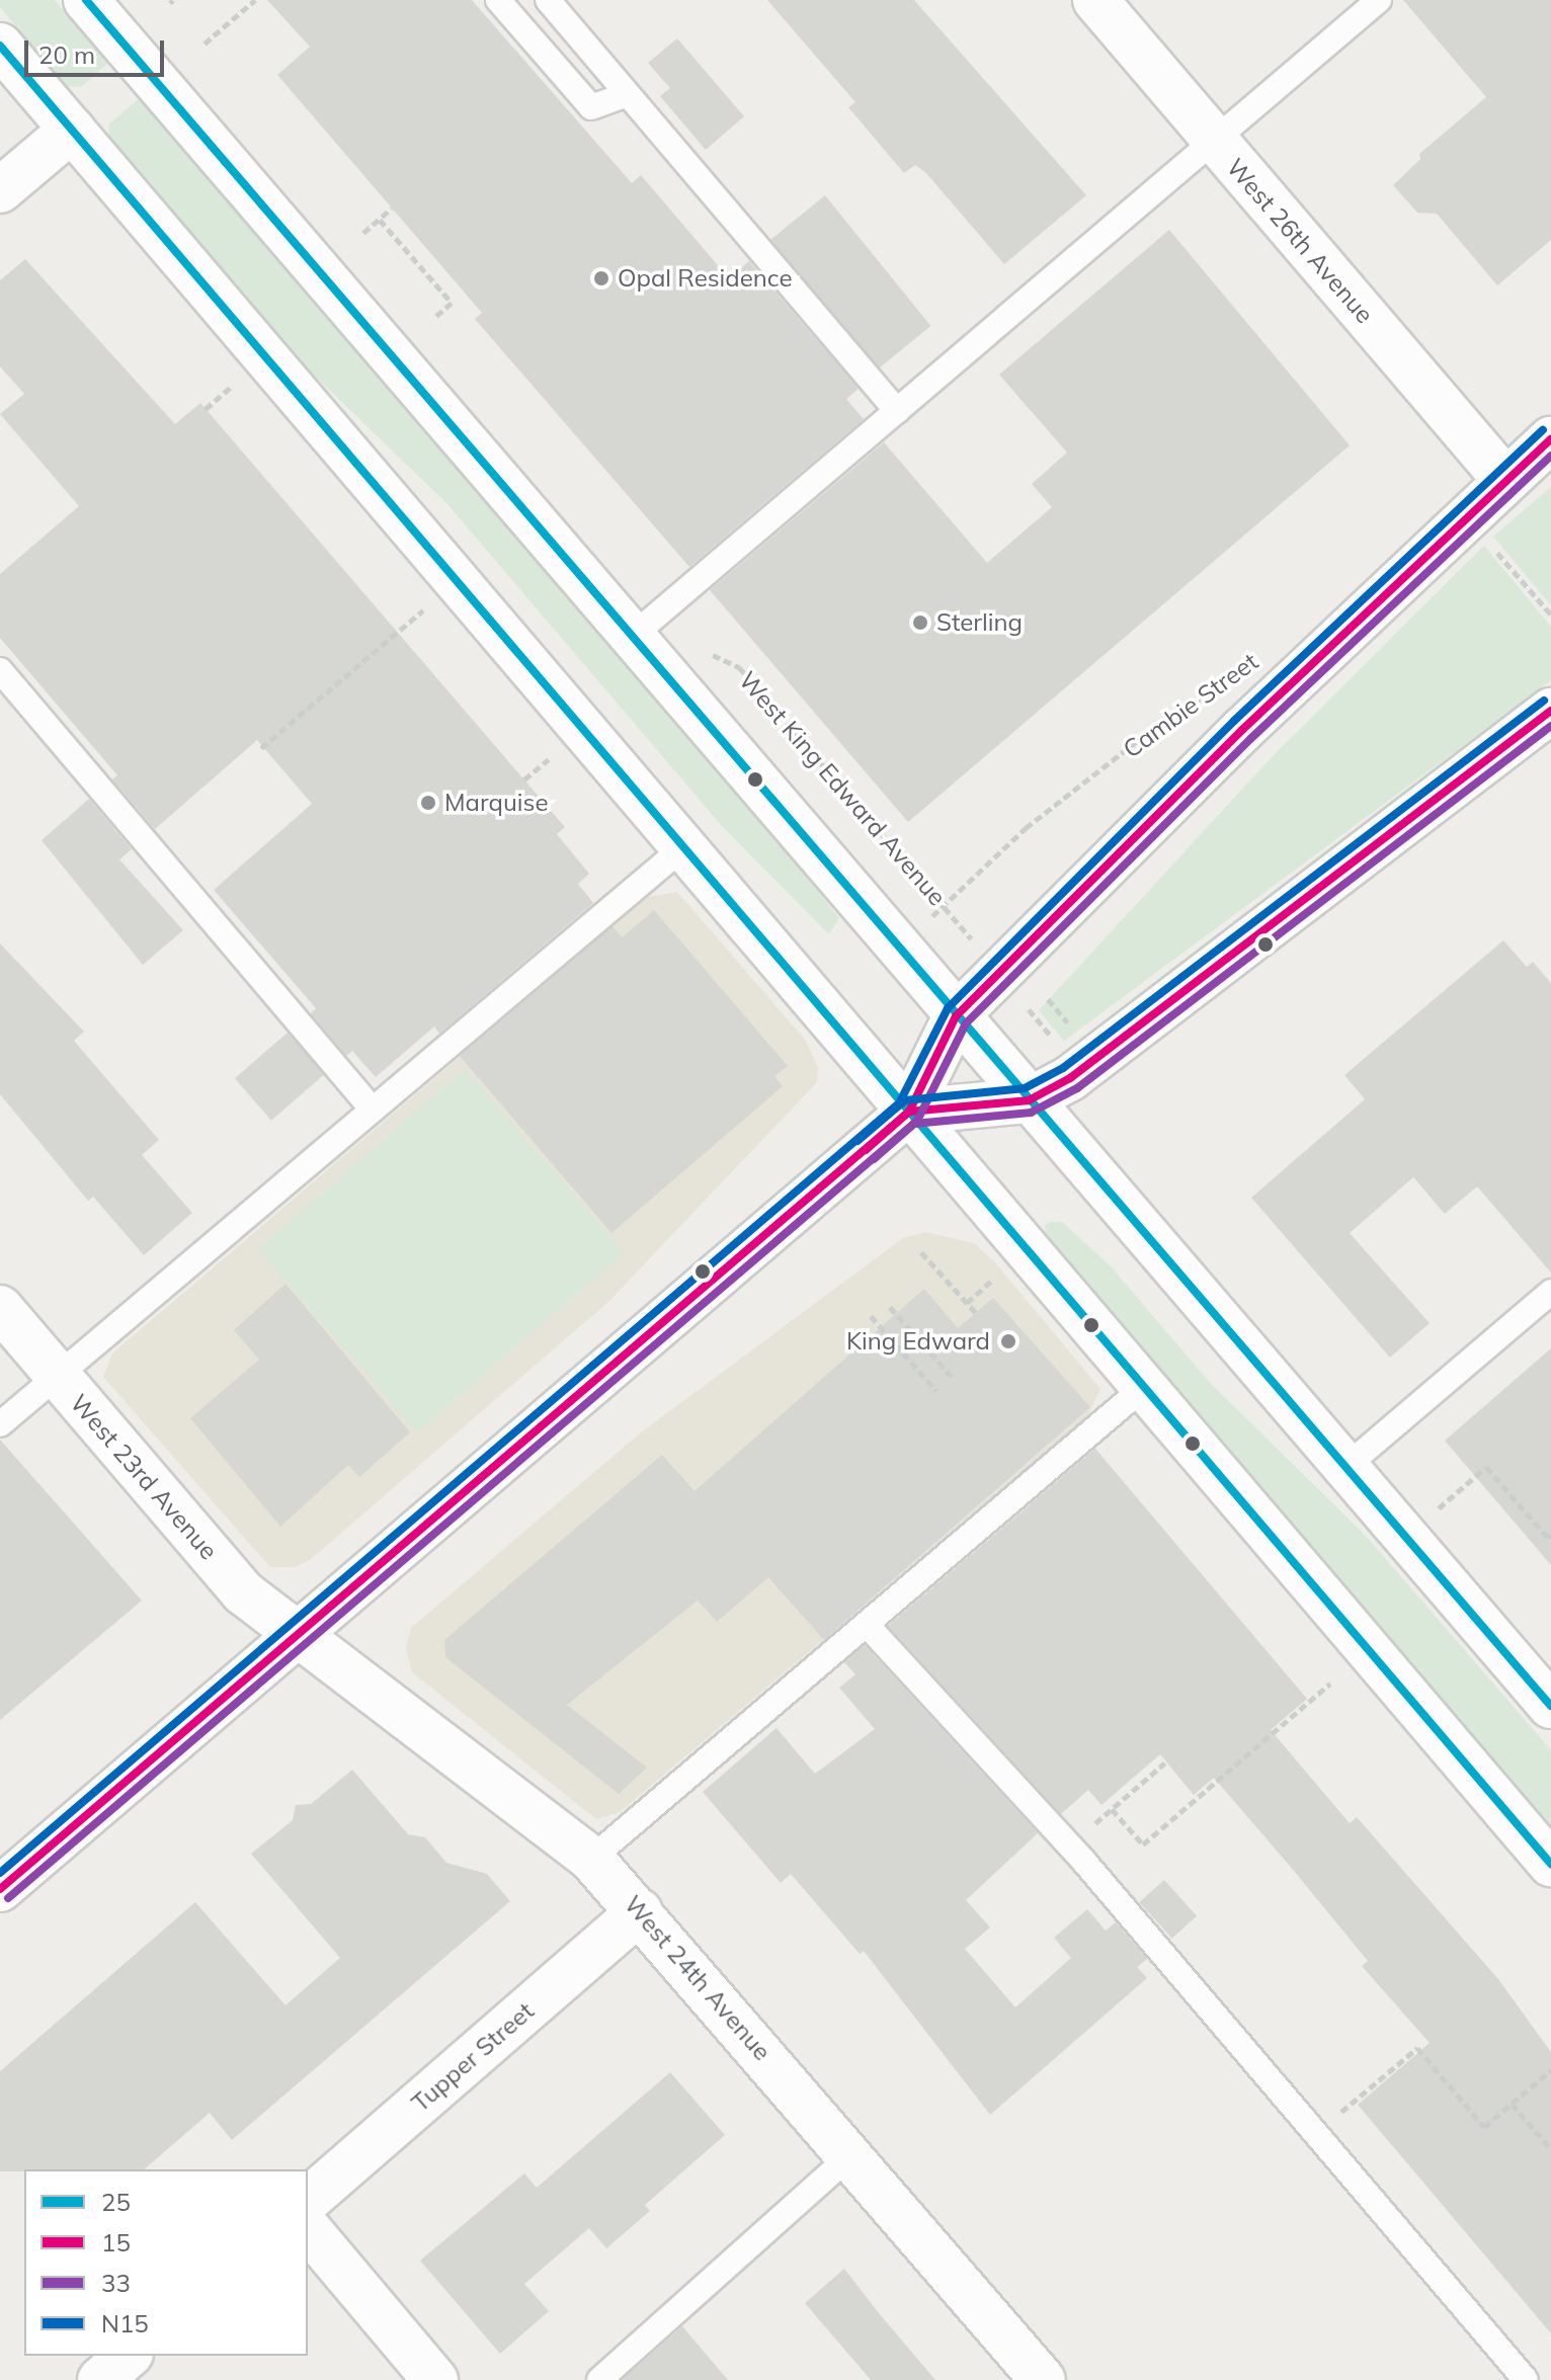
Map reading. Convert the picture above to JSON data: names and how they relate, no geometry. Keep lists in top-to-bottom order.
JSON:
{
  "streets": {
    "main road": [
      "West 26th Avenue",
      "Cambie Street",
      "West 23rd Avenue",
      "West 24th Avenue",
      "Tupper Street"
    ],
    "path": ["West King Edward Avenue"]
  },
  "crossings": [
    ["West 26th Avenue", "Cambie Street"],
    ["Cambie Street", "West King Edward Avenue"],
    ["Cambie Street", "West 23rd Avenue"],
    ["Cambie Street", "West 24th Avenue"],
    ["West 23rd Avenue", "West 24th Avenue"],
    ["West 24th Avenue", "Tupper Street"]
  ],
  "places": [
    "Opal Residence",
    "Sterling",
    "Marquise",
    "King Edward"
  ],
  "lines": [
    "transit line 25",
    "transit line N15",
    "transit line 15",
    "transit line 33"
  ],
  "legend": [
    "25",
    "15",
    "33",
    "N15"
  ],
  "scale_bar": "20 m"
}
